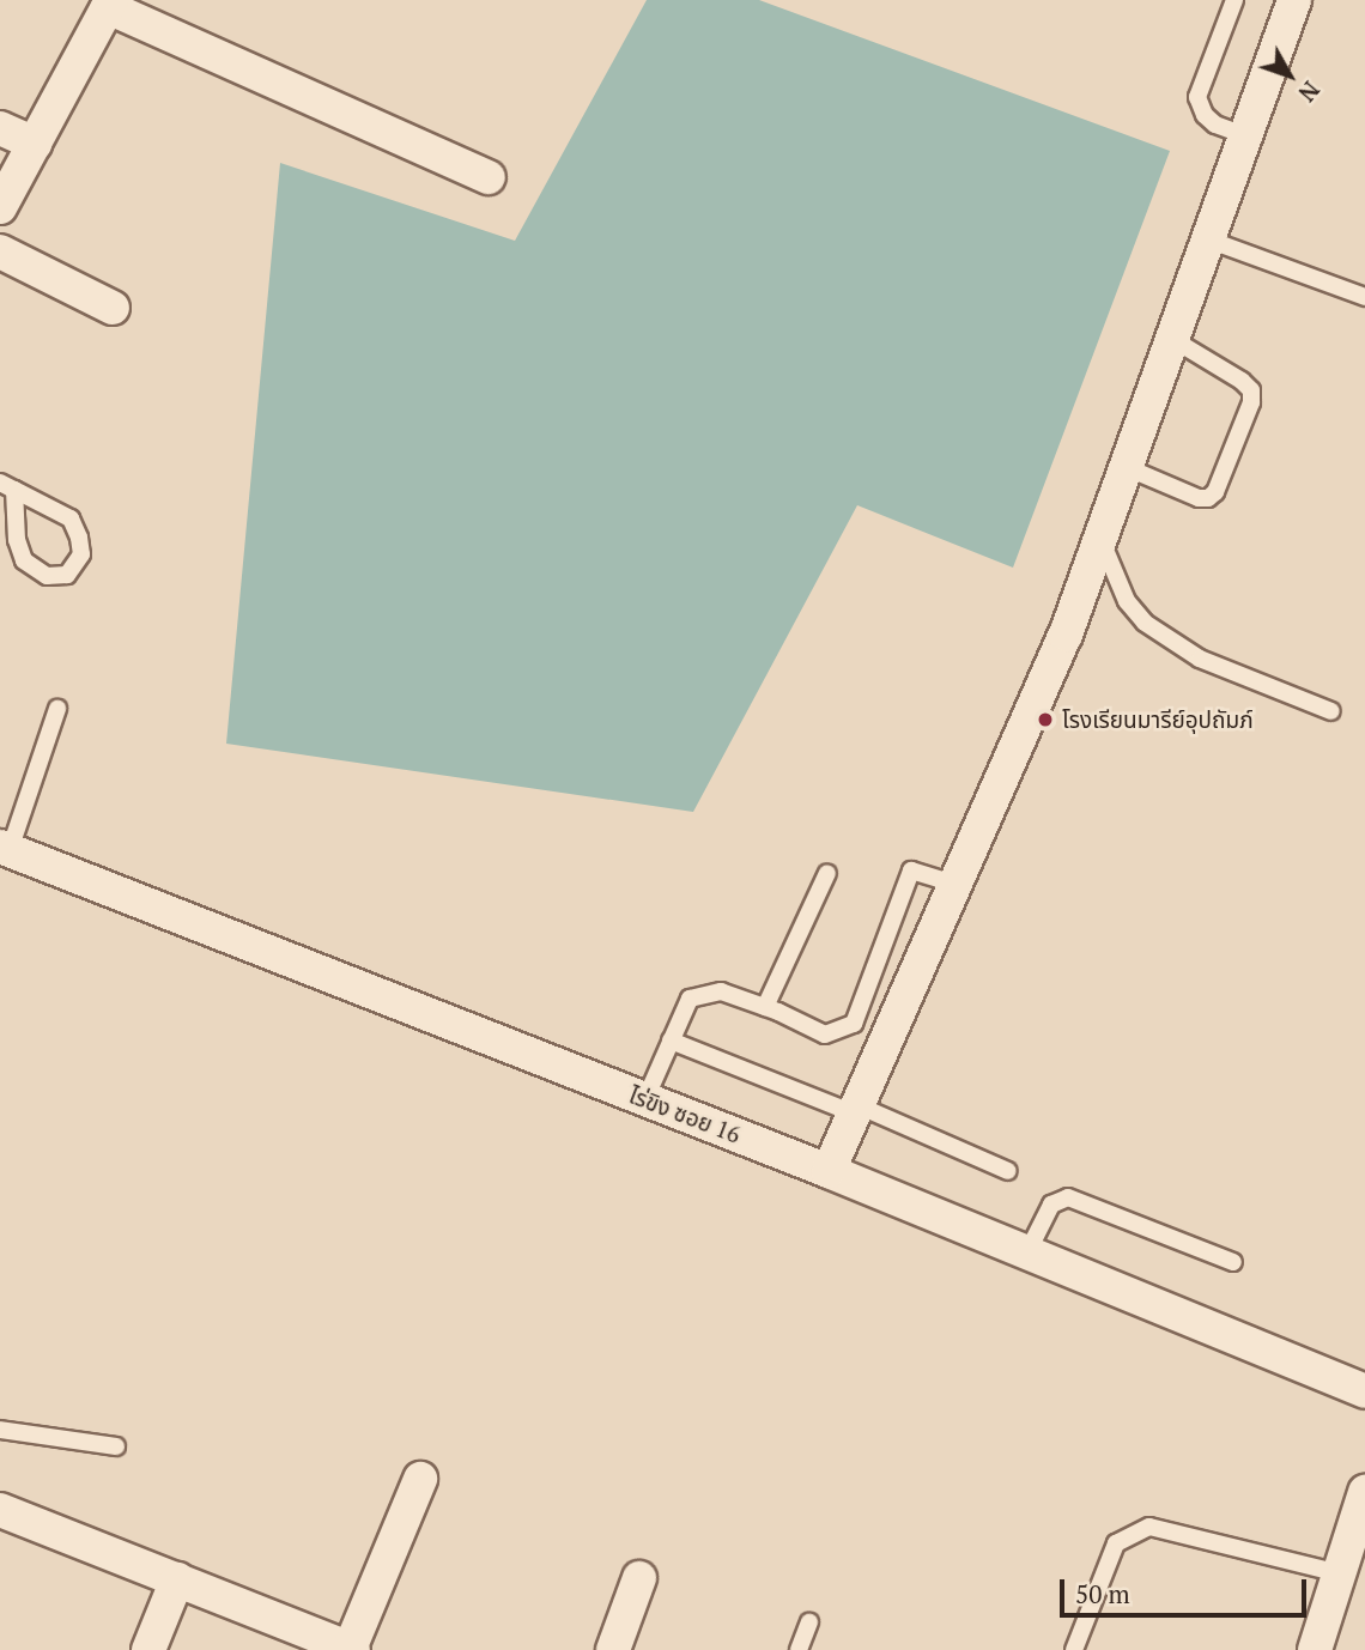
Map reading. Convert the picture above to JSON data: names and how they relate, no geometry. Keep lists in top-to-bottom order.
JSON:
{
  "streets": {
    "street": ["ไร่ขิง ซอย 16"]
  },
  "places": ["โรงเรียนมารีย์อุปถัมภ์"],
  "scale_bar": "50 m",
  "north": "bottom right"
}
